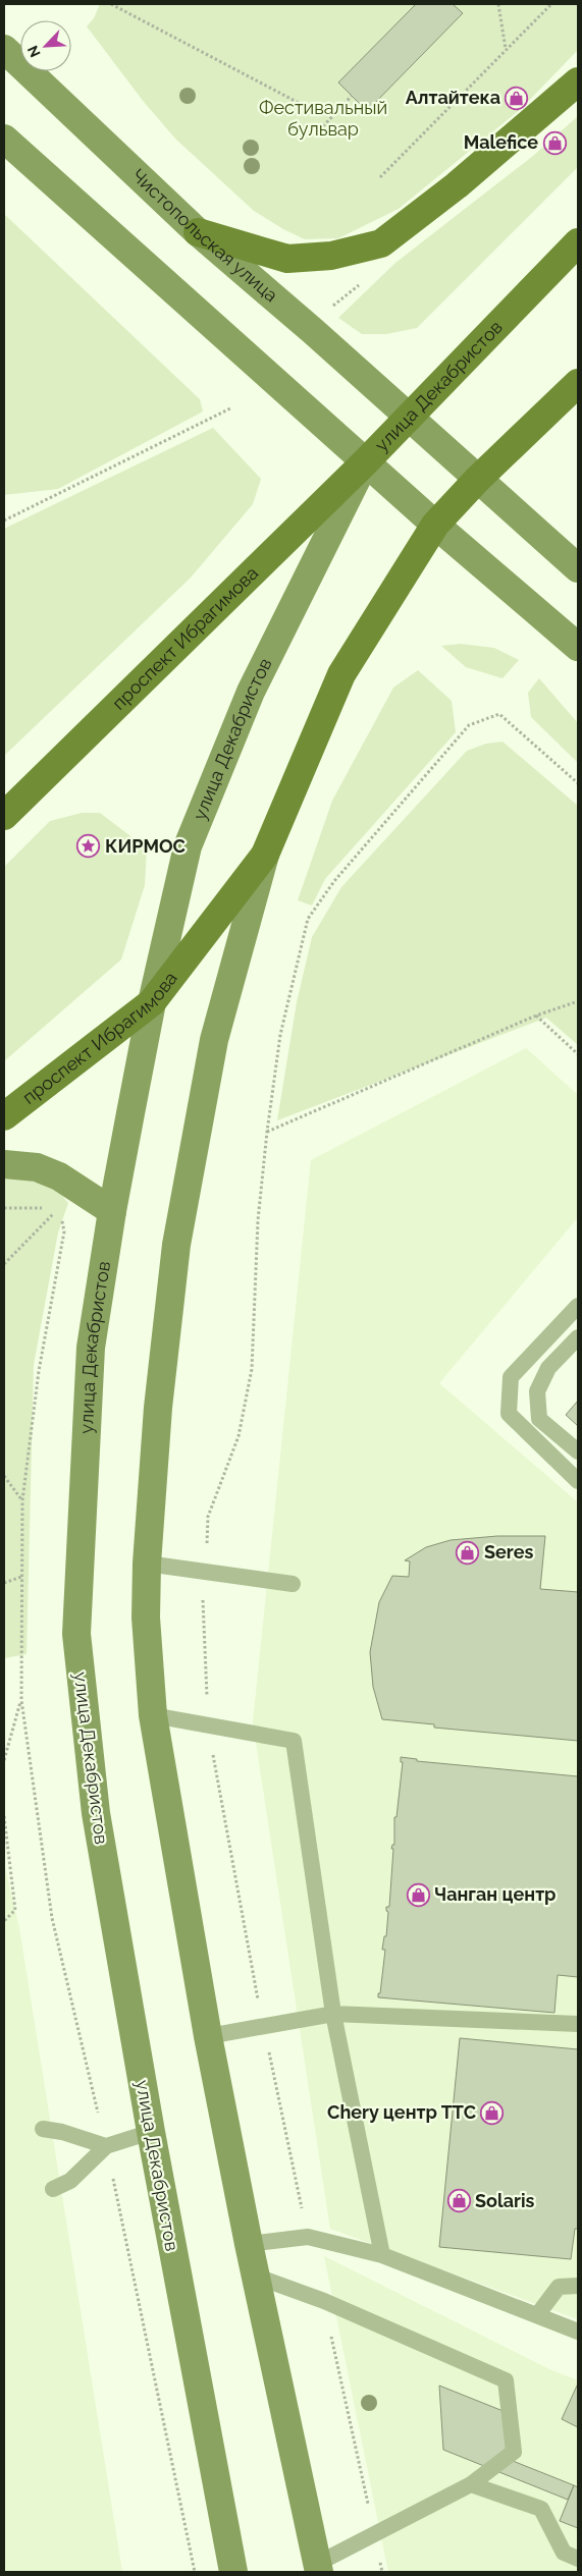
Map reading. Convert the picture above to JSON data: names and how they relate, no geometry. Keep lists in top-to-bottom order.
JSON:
{
  "streets": {
    "main road": ["Чистопольская улица", "улица Декабристов", "проспект Ибрагимова"]
  },
  "crossings": [
    ["Чистопольская улица", "улица Декабристов"],
    ["улица Декабристов", "проспект Ибрагимова"]
  ],
  "parks": ["Фестивальный бульвар"],
  "places": {
    "shop": [
      "Алтайтека",
      "Malefice",
      "Seres",
      "Чанган центр",
      "Chery центр ТТС",
      "Solaris"
    ],
    "place": ["КИРМОС"]
  },
  "north": "bottom left"
}
